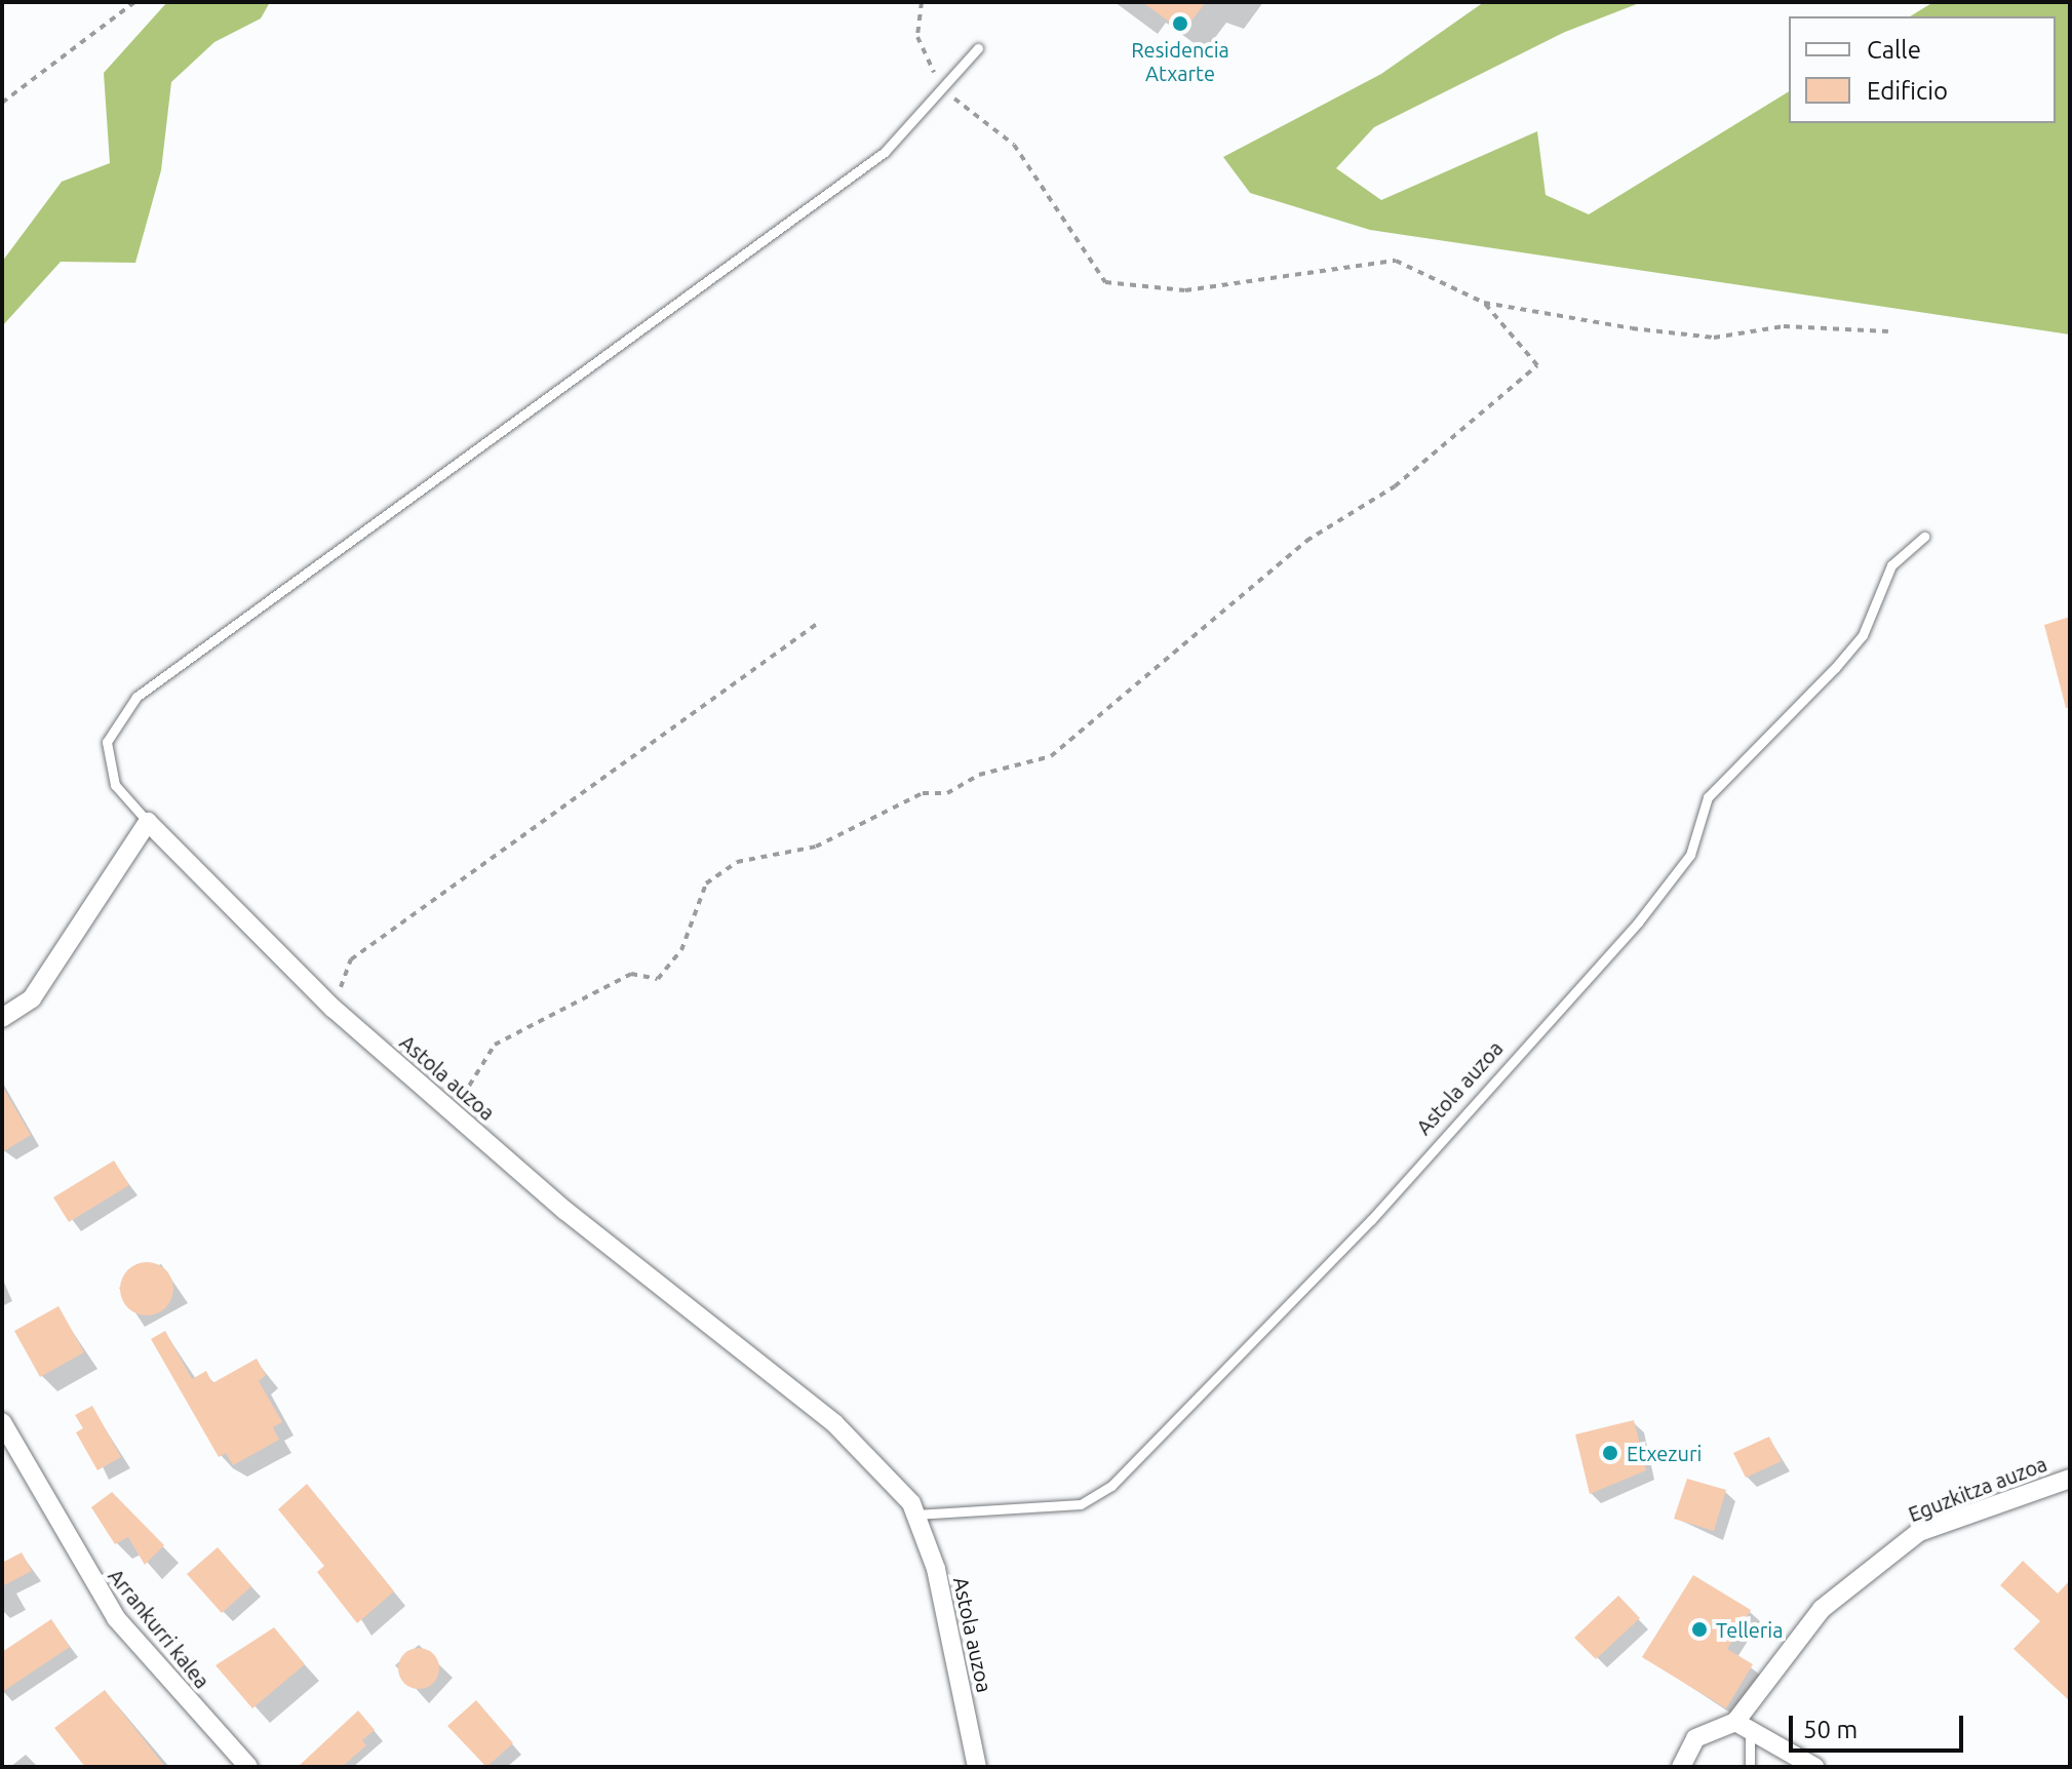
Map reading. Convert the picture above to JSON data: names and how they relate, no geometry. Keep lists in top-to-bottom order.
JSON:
{
  "streets": {
    "street": ["Astola auzoa", "Eguzkitza auzoa", "Arrankurri kalea"]
  },
  "places": ["Residencia Atxarte", "Etxezuri", "Telleria"],
  "legend": ["Calle", "Edificio"],
  "scale_bar": "50 m"
}
